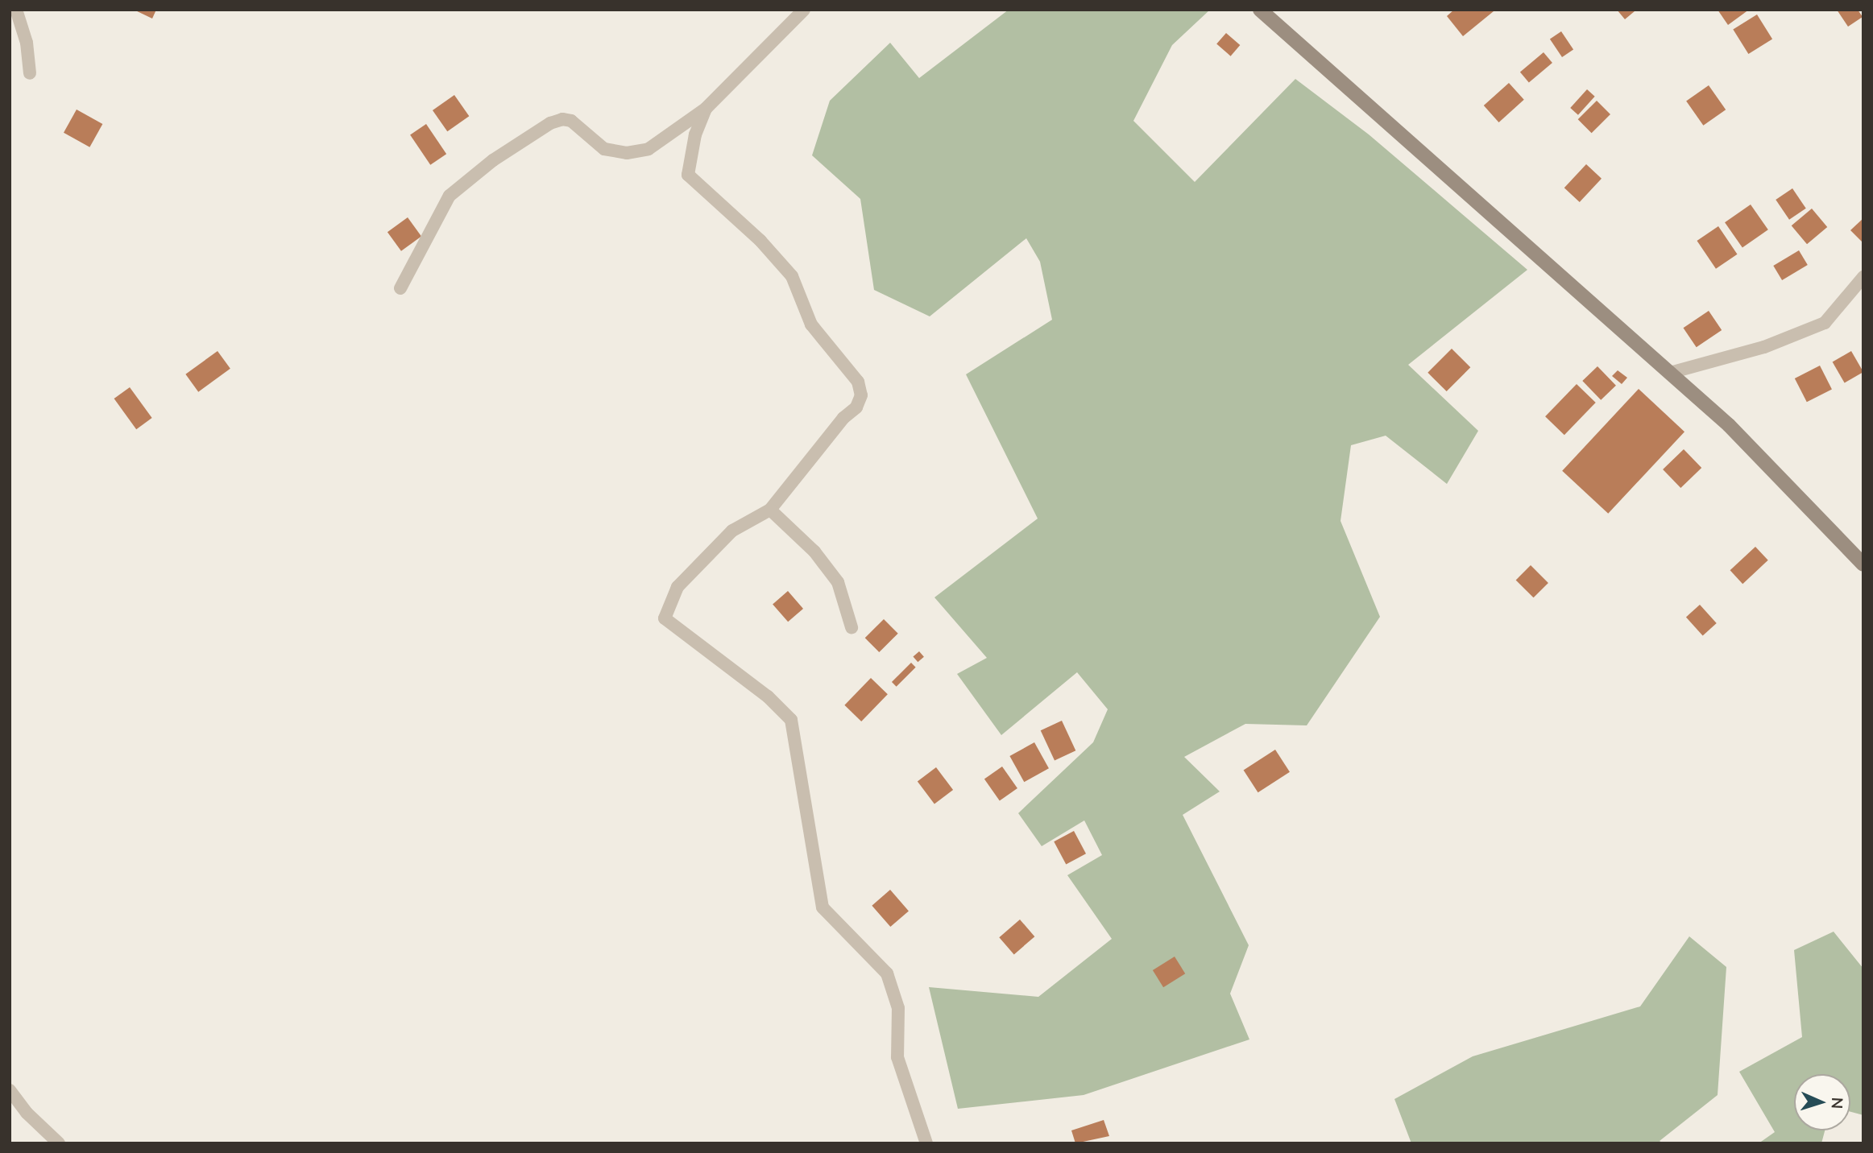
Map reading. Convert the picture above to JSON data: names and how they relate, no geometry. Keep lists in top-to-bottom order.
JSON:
{
  "north": "right"
}
